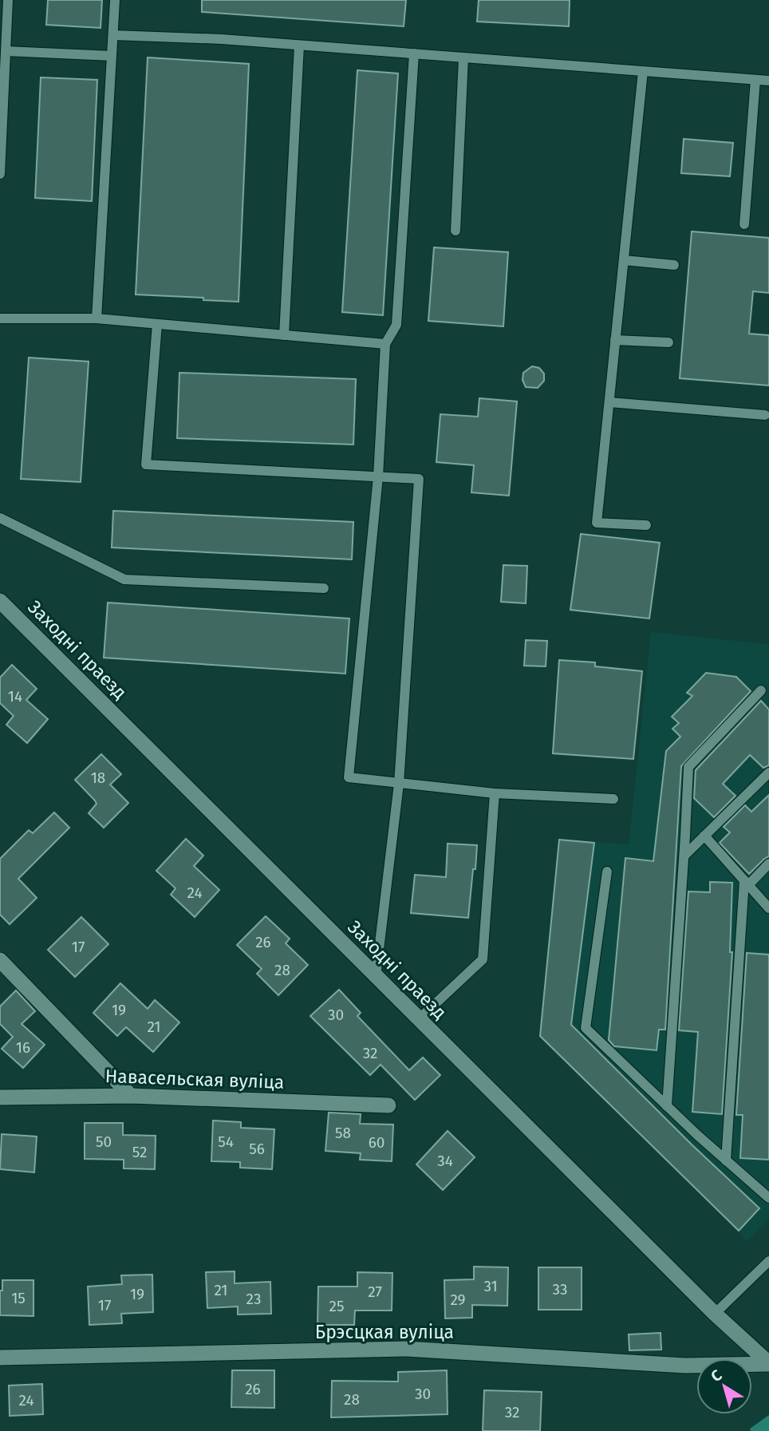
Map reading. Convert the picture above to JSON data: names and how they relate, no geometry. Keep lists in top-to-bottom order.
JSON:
{
  "streets": {
    "street": ["Заходні праезд", "Навасельская вуліца", "Брэсцкая вуліца"]
  },
  "crossings": [
    ["Заходні праезд", "Брэсцкая вуліца"]
  ],
  "house_numbers": [
    "14",
    "18",
    "24",
    "26",
    "17",
    "28",
    "19",
    "30",
    "21",
    "16",
    "32",
    "58",
    "50",
    "54",
    "60",
    "56",
    "52",
    "34",
    "31",
    "33",
    "21",
    "27",
    "19",
    "15",
    "23",
    "29",
    "17",
    "25",
    "26",
    "30",
    "28",
    "24",
    "32"
  ],
  "north": "top left"
}
